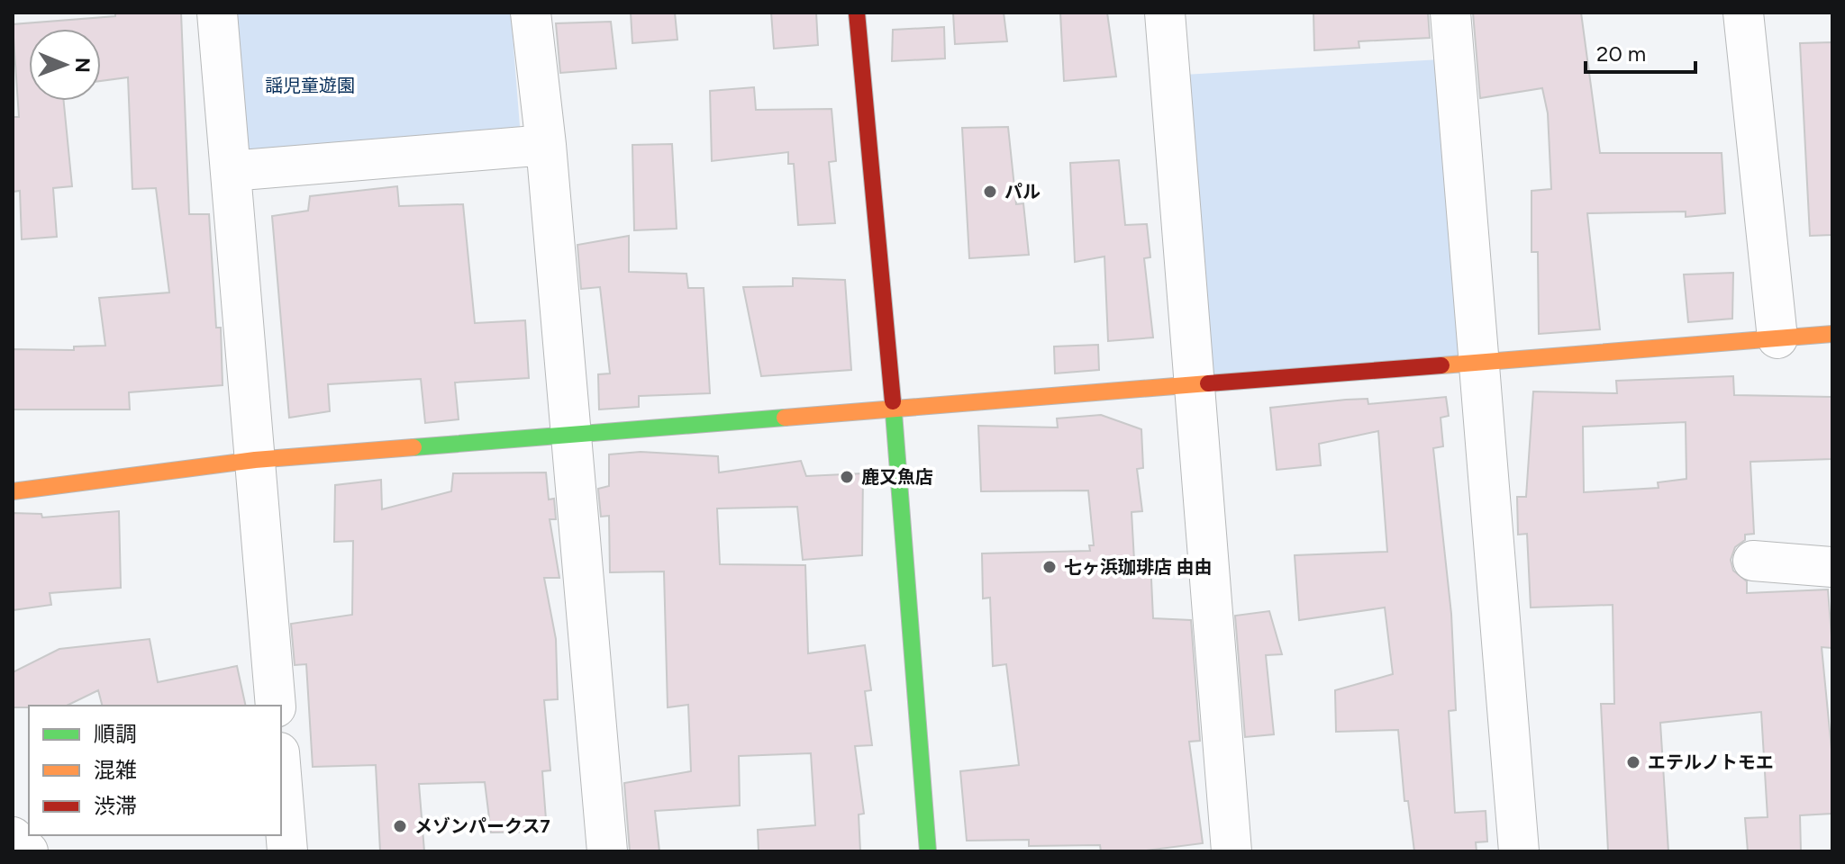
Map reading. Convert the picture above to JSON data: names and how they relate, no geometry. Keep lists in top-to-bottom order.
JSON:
{
  "parks": ["謡児童遊園"],
  "places": [
    "パル",
    "鹿又魚店",
    "七ヶ浜珈琲店 由由",
    "エテルノトモエ",
    "メゾンパークス7"
  ],
  "legend": ["順調", "混雑", "渋滞"],
  "scale_bar": "20 m",
  "north": "right"
}
